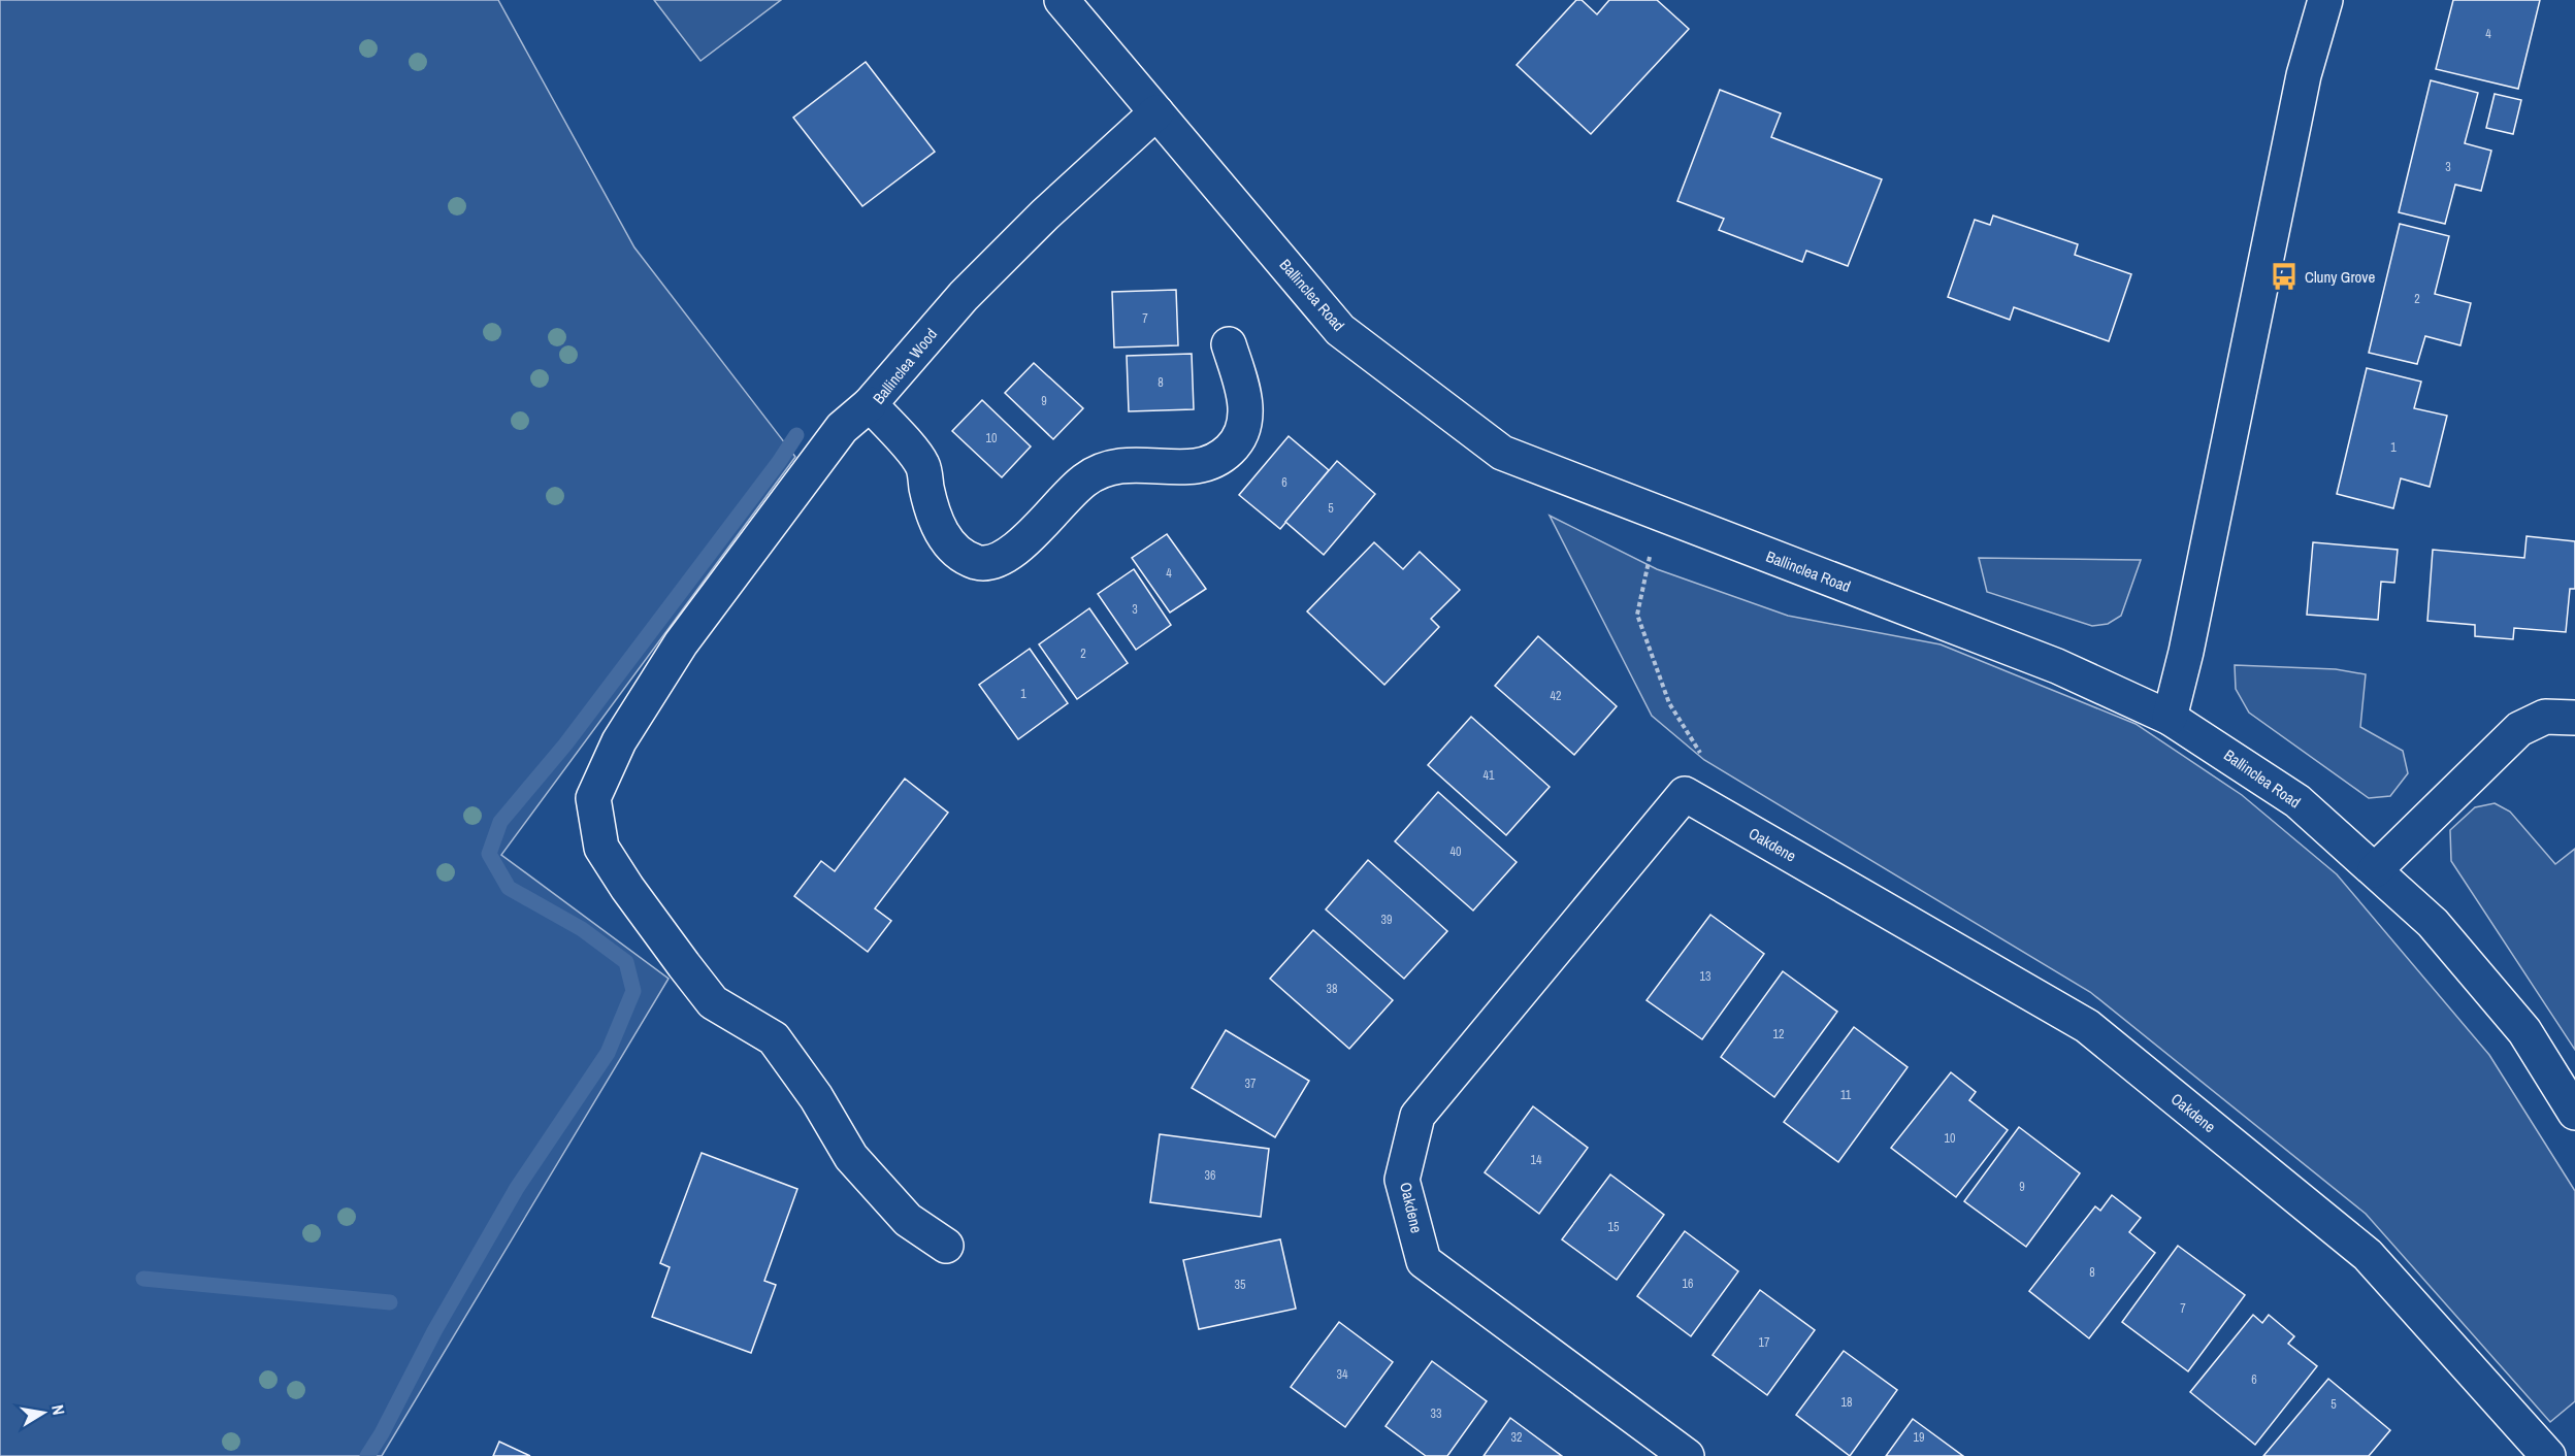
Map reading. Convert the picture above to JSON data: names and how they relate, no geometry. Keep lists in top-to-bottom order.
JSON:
{
  "streets": {
    "street": ["Ballinclea Road", "Ballinclea Wood", "Oakdene"]
  },
  "crossings": [
    ["Ballinclea Road", "Ballinclea Wood"]
  ],
  "places": {
    "bus stop": ["Cluny Grove"]
  },
  "house_numbers": [
    "4",
    "3",
    "2",
    "7",
    "8",
    "9",
    "10",
    "1",
    "6",
    "5",
    "4",
    "3",
    "2",
    "1",
    "42",
    "41",
    "40",
    "39",
    "13",
    "38",
    "12",
    "37",
    "11",
    "10",
    "14",
    "36",
    "9",
    "15",
    "8",
    "16",
    "35",
    "7",
    "17",
    "34",
    "6",
    "18",
    "5",
    "33",
    "32",
    "19"
  ],
  "north": "right"
}
